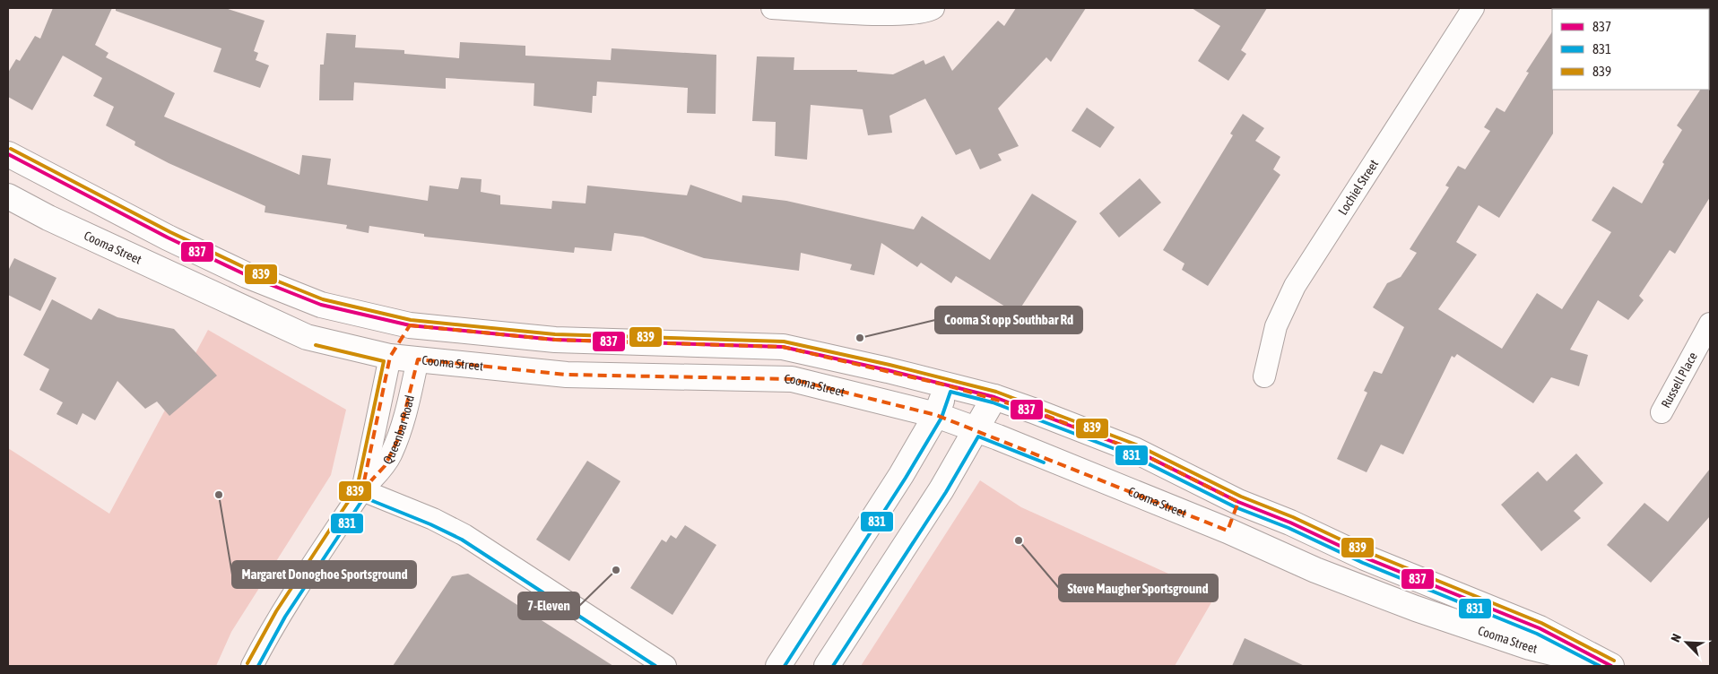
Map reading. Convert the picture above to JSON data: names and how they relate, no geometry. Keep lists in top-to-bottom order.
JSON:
{
  "streets": {
    "main road": ["Cooma Street"],
    "street": ["Lochiel Street", "Russell Place", "Queenbar Road"]
  },
  "crossings": [
    ["Cooma Street", "Queenbar Road"]
  ],
  "places": [
    "Cooma St opp Southbar Rd",
    "Margaret Donoghoe Sportsground",
    "Steve Maugher Sportsground",
    "7-Eleven"
  ],
  "lines": ["transit line 839", "transit line 837", "transit line 831"],
  "legend": ["837", "831", "839"],
  "north": "top left"
}
